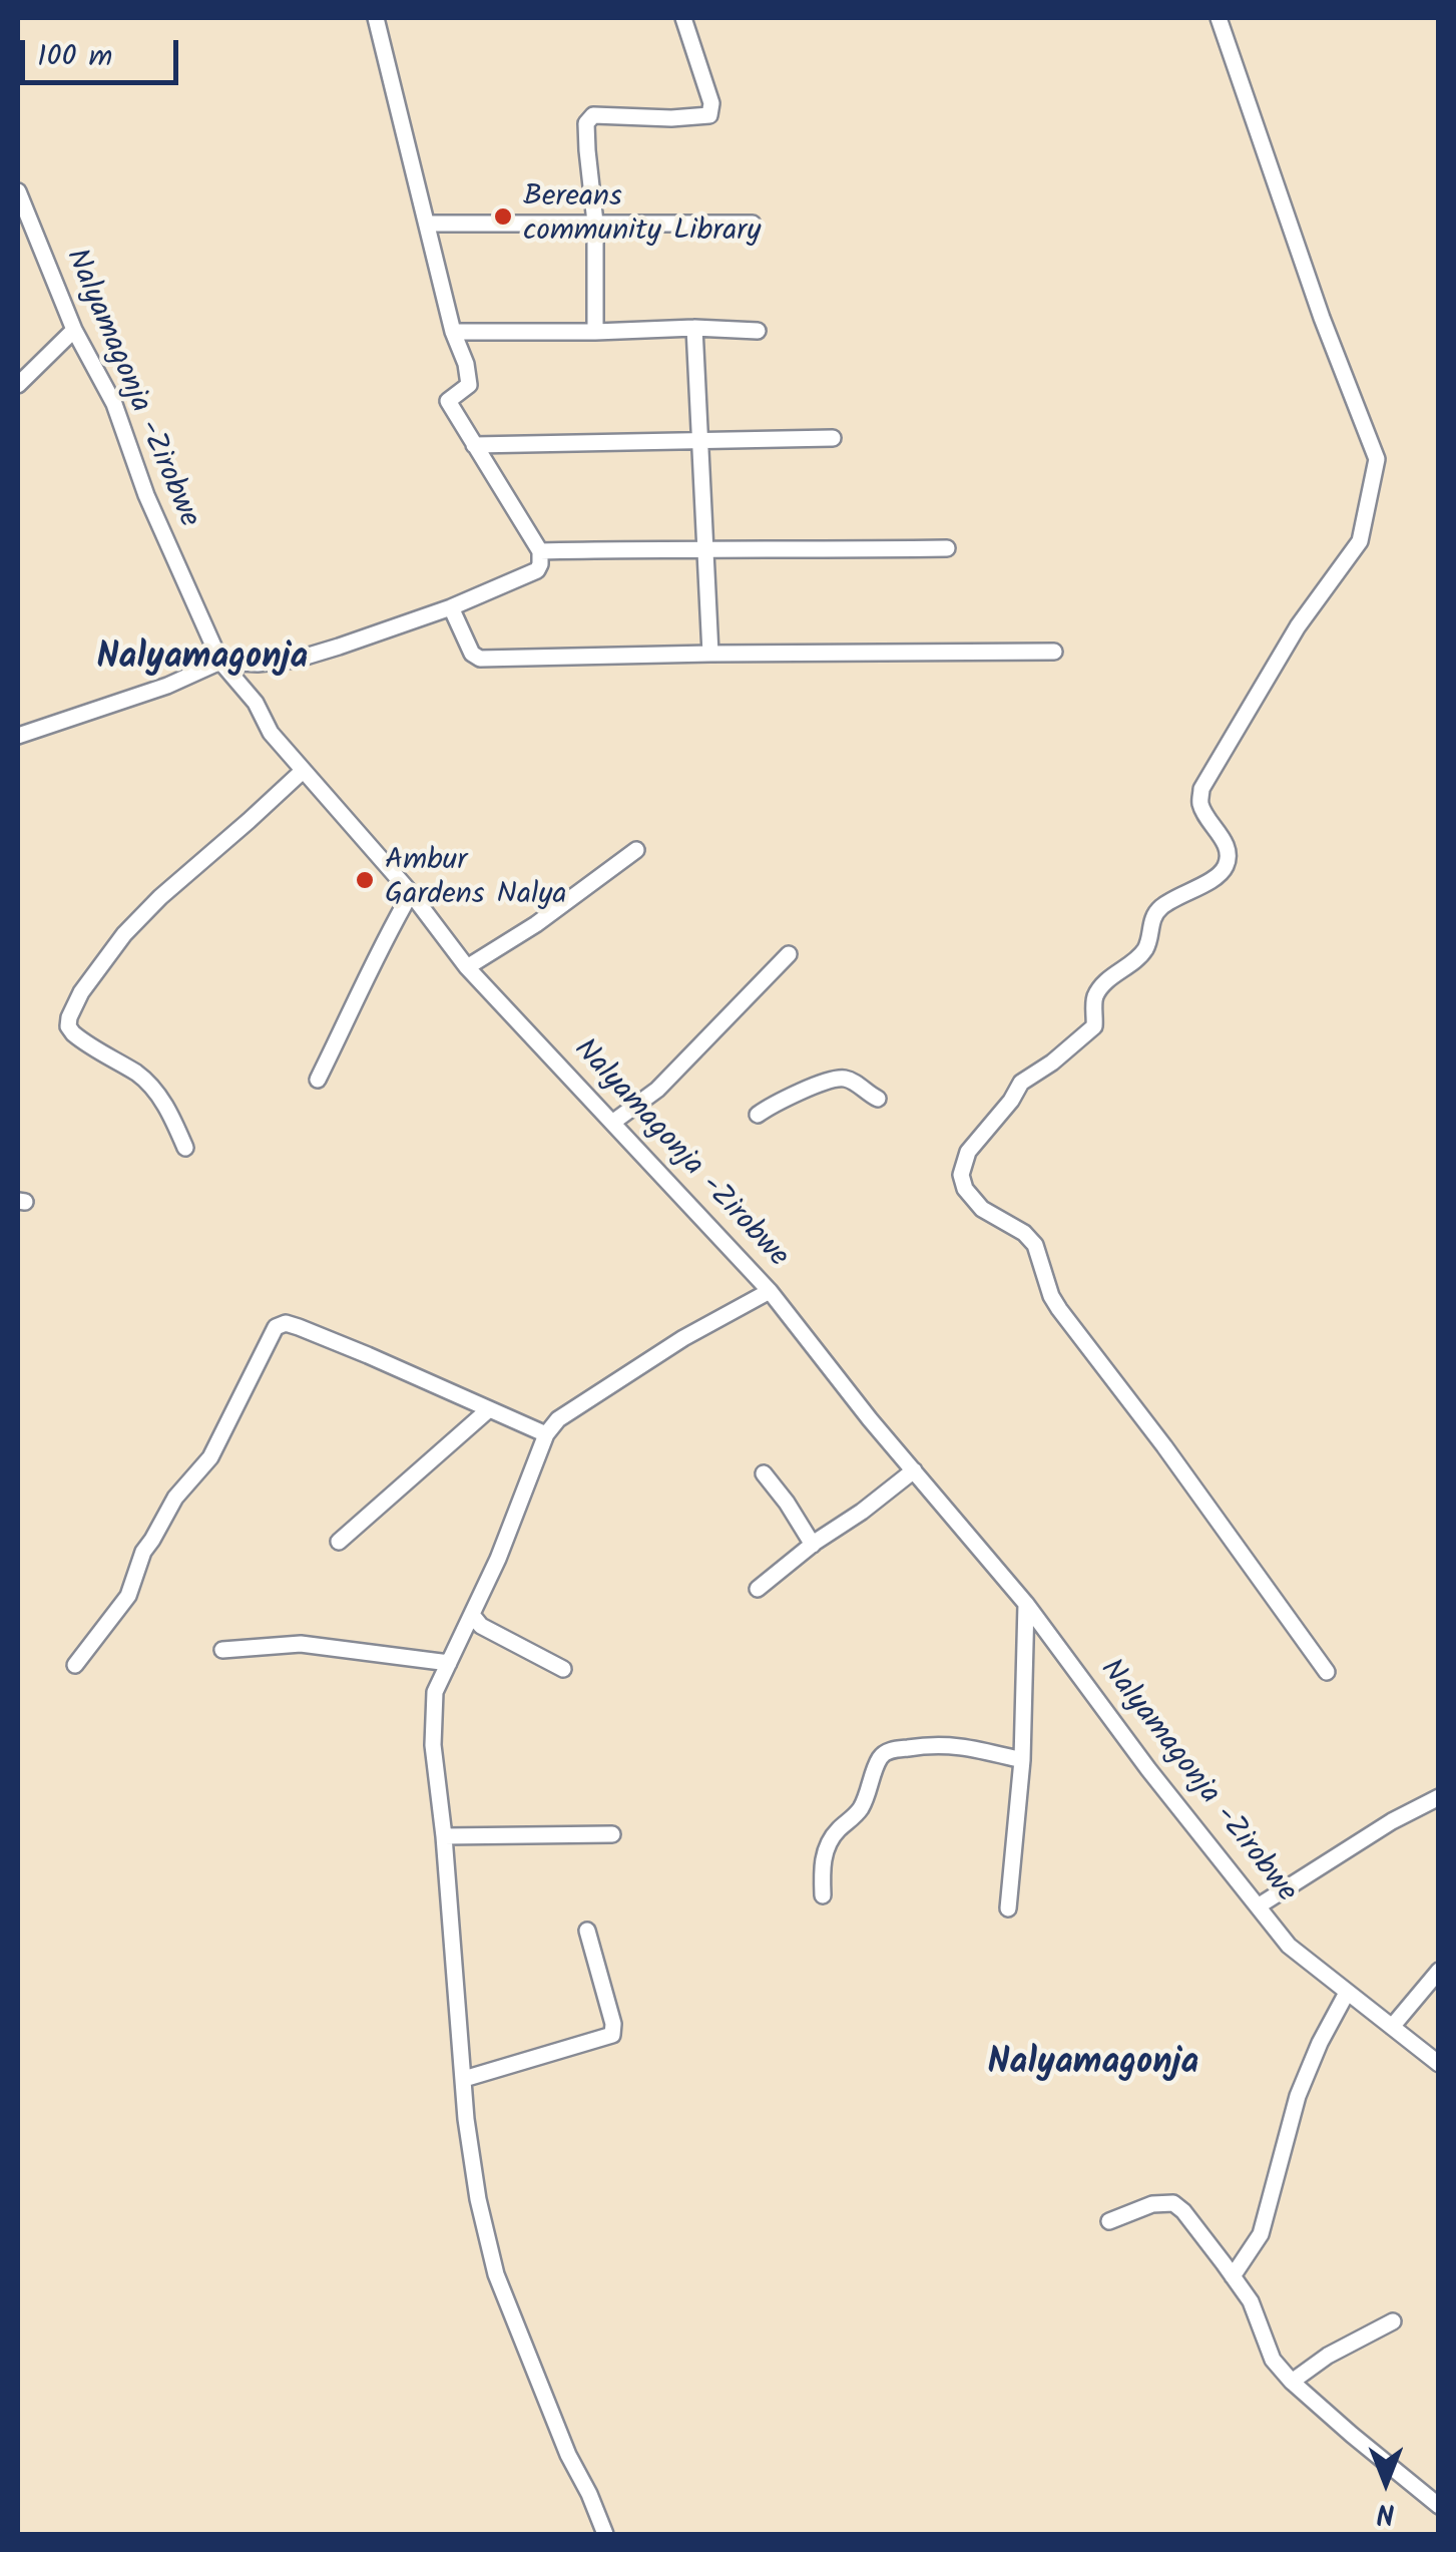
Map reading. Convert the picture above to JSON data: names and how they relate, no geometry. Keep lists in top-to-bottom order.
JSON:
{
  "streets": {
    "street": ["Nalyamagonja -Zirobwe"]
  },
  "districts": ["Nalyamagonja", "Nalyamagonja"],
  "places": ["Bereans community Library", "Ambur Gardens Nalya"],
  "scale_bar": "100 m",
  "north": "bottom"
}
